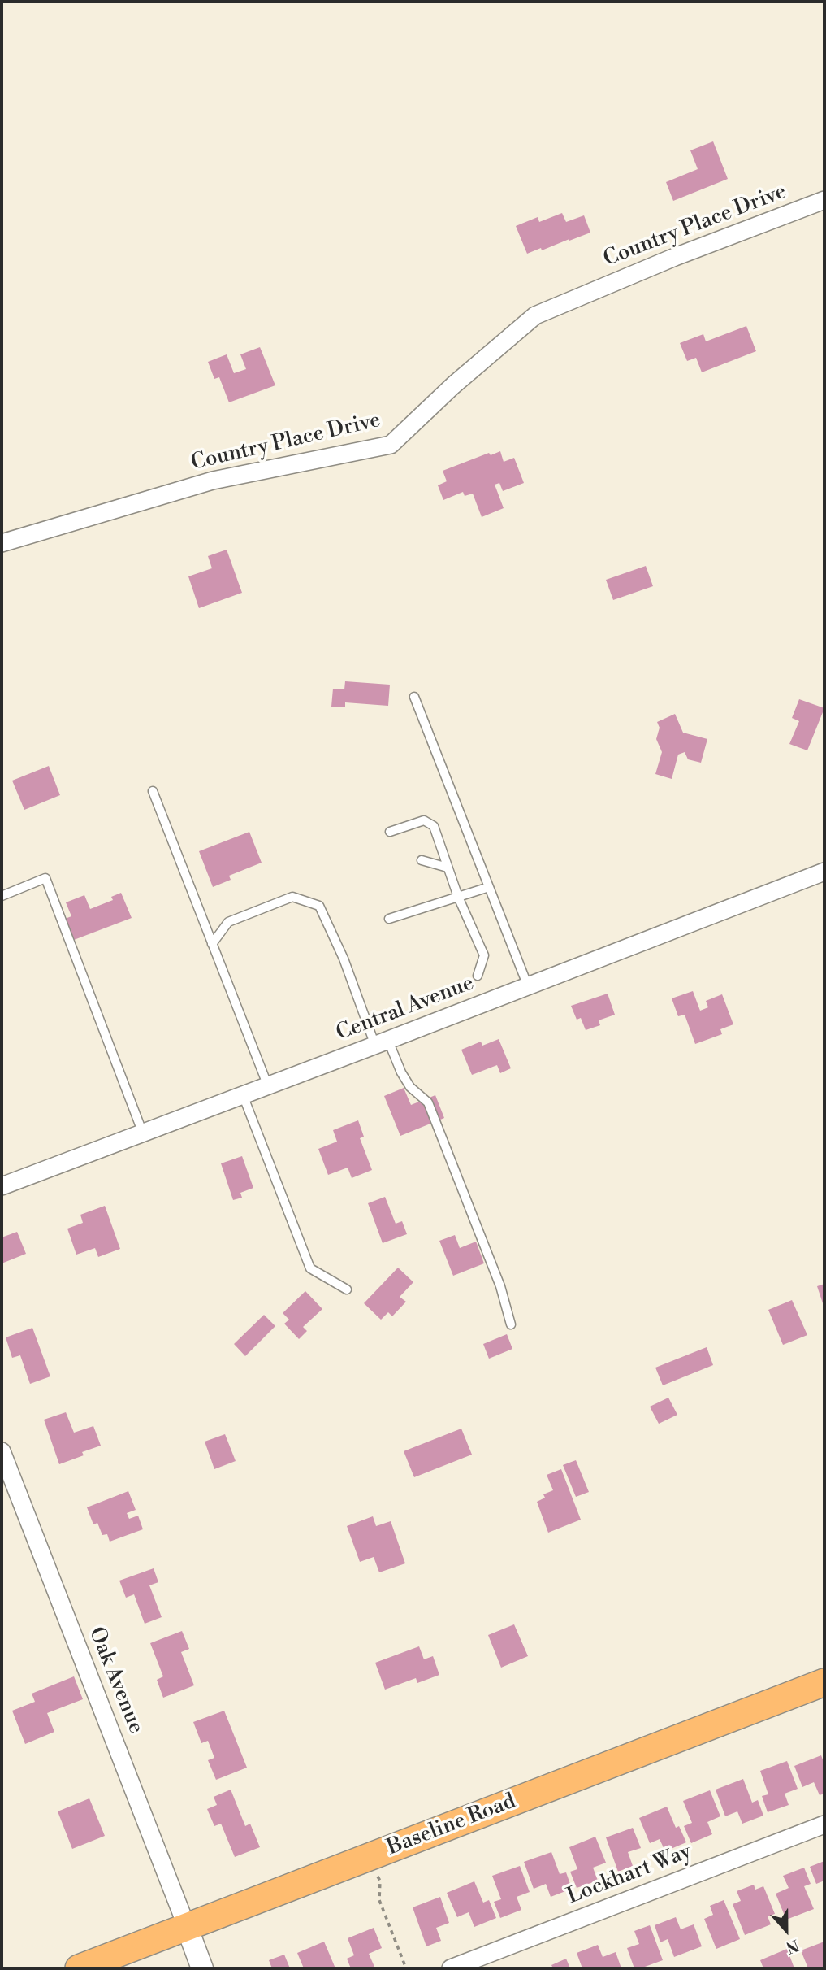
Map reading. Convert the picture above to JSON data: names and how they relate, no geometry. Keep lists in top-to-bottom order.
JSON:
{
  "streets": {
    "main road": ["Baseline Road"],
    "street": [
      "Country Place Drive",
      "Central Avenue",
      "Oak Avenue",
      "Lockhart Way"
    ]
  },
  "crossings": [
    ["Oak Avenue", "Baseline Road"]
  ],
  "north": "bottom"
}
